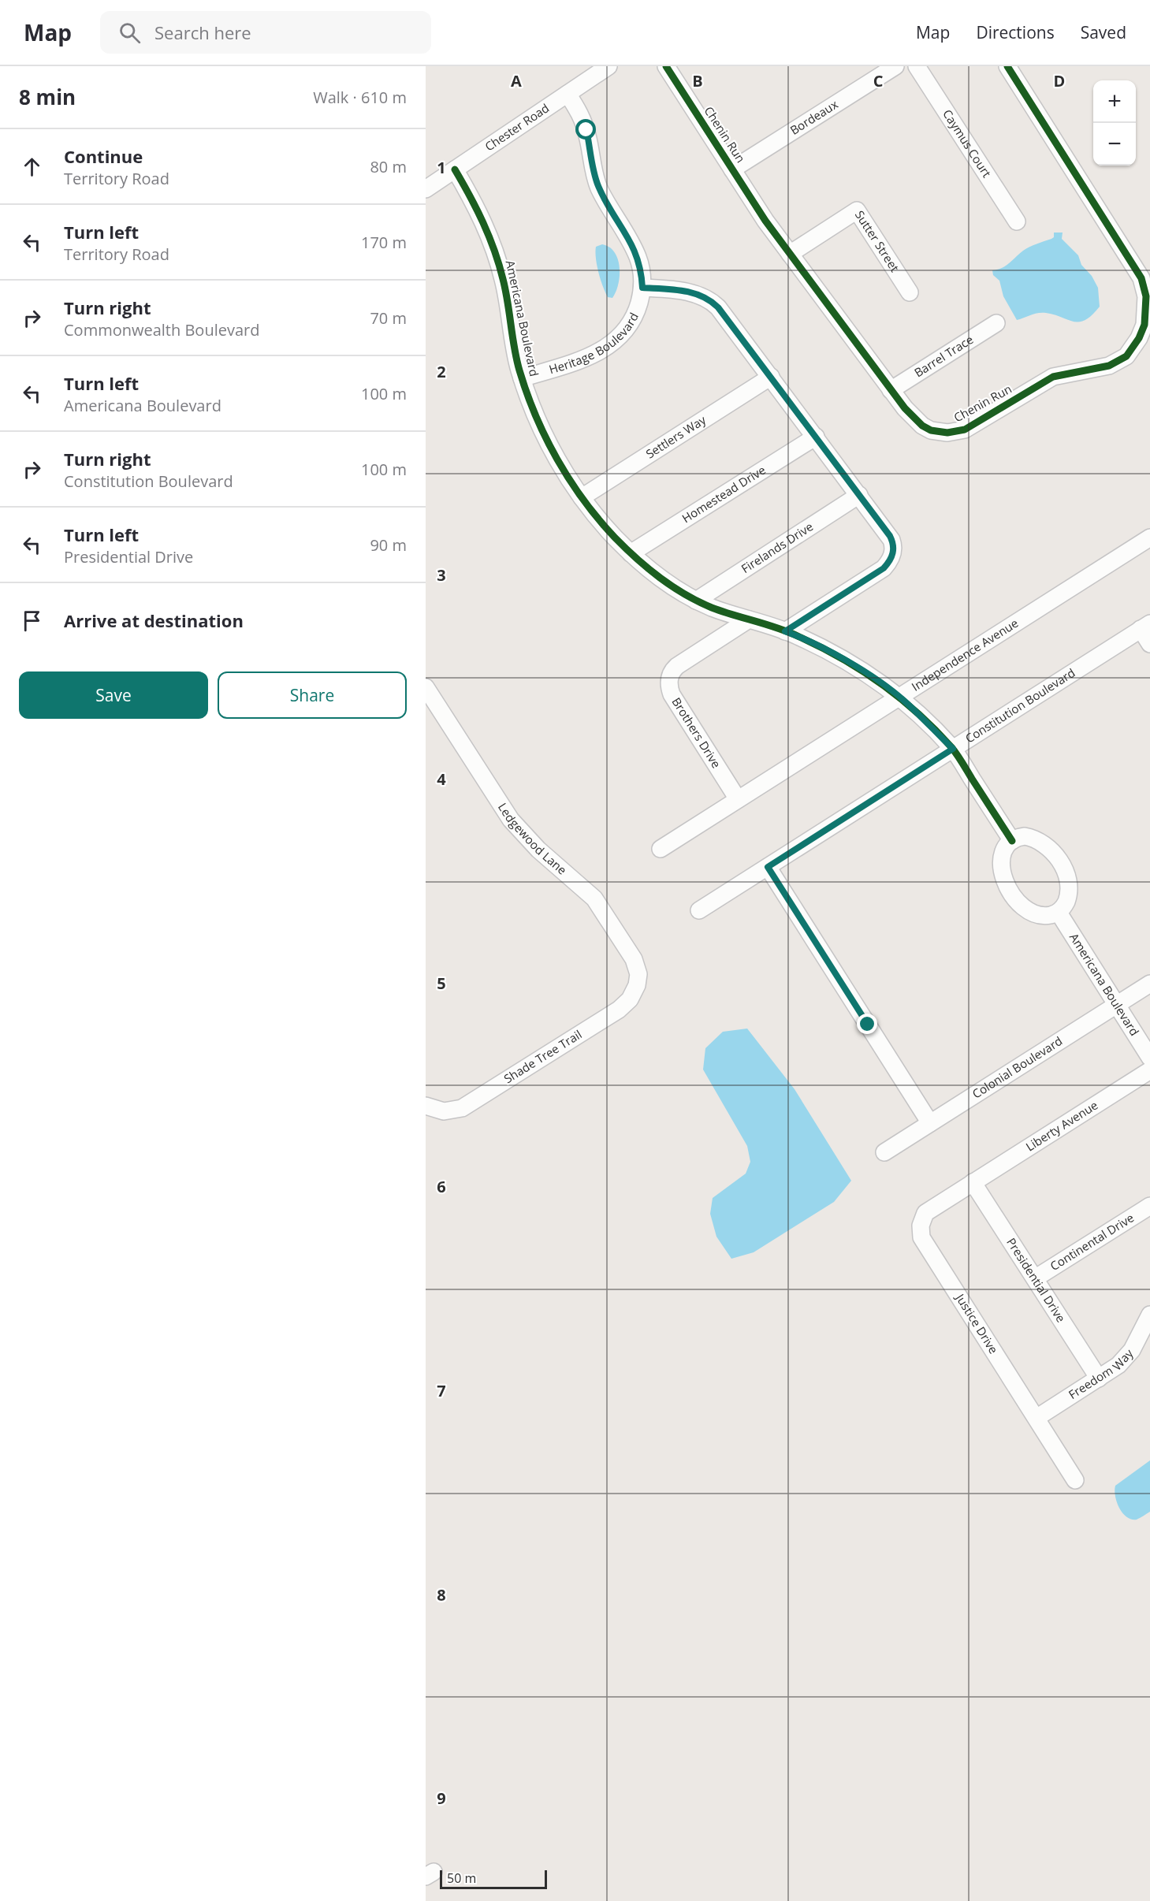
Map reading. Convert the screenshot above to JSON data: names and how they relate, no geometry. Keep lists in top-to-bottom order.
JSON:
{
  "streets": {
    "street": [
      "Bordeaux",
      "Chester Road",
      "Chenin Run",
      "Caymus Court",
      "Sutter Street",
      "Americana Boulevard",
      "Heritage Boulevard",
      "Barrel Trace",
      "Settlers Way",
      "Homestead Drive",
      "Firelands Drive",
      "Independence Avenue",
      "Constitution Boulevard",
      "Brothers Drive",
      "Ledgewood Lane",
      "Shade Tree Trail",
      "Colonial Boulevard",
      "Liberty Avenue",
      "Continental Drive",
      "Presidential Drive",
      "Justice Drive",
      "Freedom Way"
    ]
  },
  "crossings": [
    ["Bordeaux", "Chenin Run"],
    ["Chester Road", "Americana Boulevard"],
    ["Chenin Run", "Sutter Street"],
    ["Chenin Run", "Barrel Trace"],
    ["Americana Boulevard", "Heritage Boulevard"],
    ["Americana Boulevard", "Settlers Way"],
    ["Americana Boulevard", "Homestead Drive"],
    ["Americana Boulevard", "Firelands Drive"],
    ["Americana Boulevard", "Independence Avenue"],
    ["Americana Boulevard", "Constitution Boulevard"],
    ["Americana Boulevard", "Brothers Drive"],
    ["Americana Boulevard", "Colonial Boulevard"],
    ["Independence Avenue", "Brothers Drive"],
    ["Ledgewood Lane", "Shade Tree Trail"],
    ["Liberty Avenue", "Presidential Drive"],
    ["Liberty Avenue", "Justice Drive"],
    ["Continental Drive", "Presidential Drive"],
    ["Presidential Drive", "Justice Drive"],
    ["Presidential Drive", "Freedom Way"],
    ["Justice Drive", "Freedom Way"]
  ],
  "scale_bar": "50 m",
  "page": {
    "header": "Map",
    "search": "Search here",
    "nav": ["Map", "Directions", "Saved"],
    "heading": ["8 min", "Walk · 610 m"],
    "map_buttons": ["+", "−"],
    "list": [
      ["Continue", "Territory Road", "80 m"],
      ["Turn left", "Territory Road", "170 m"],
      ["Turn right", "Commonwealth Boulevard", "70 m"],
      ["Turn left", "Americana Boulevard", "100 m"],
      ["Turn right", "Constitution Boulevard", "100 m"],
      ["Turn left", "Presidential Drive", "90 m"],
      "Arrive at destination"
    ],
    "buttons": ["Save", "Share"],
    "scale": "50 m"
  },
  "grid": {
    "columns": [
      "A",
      "B",
      "C",
      "D"
    ],
    "rows": [
      "1",
      "2",
      "3",
      "4",
      "5",
      "6",
      "7",
      "8",
      "9"
    ]
  }
}
